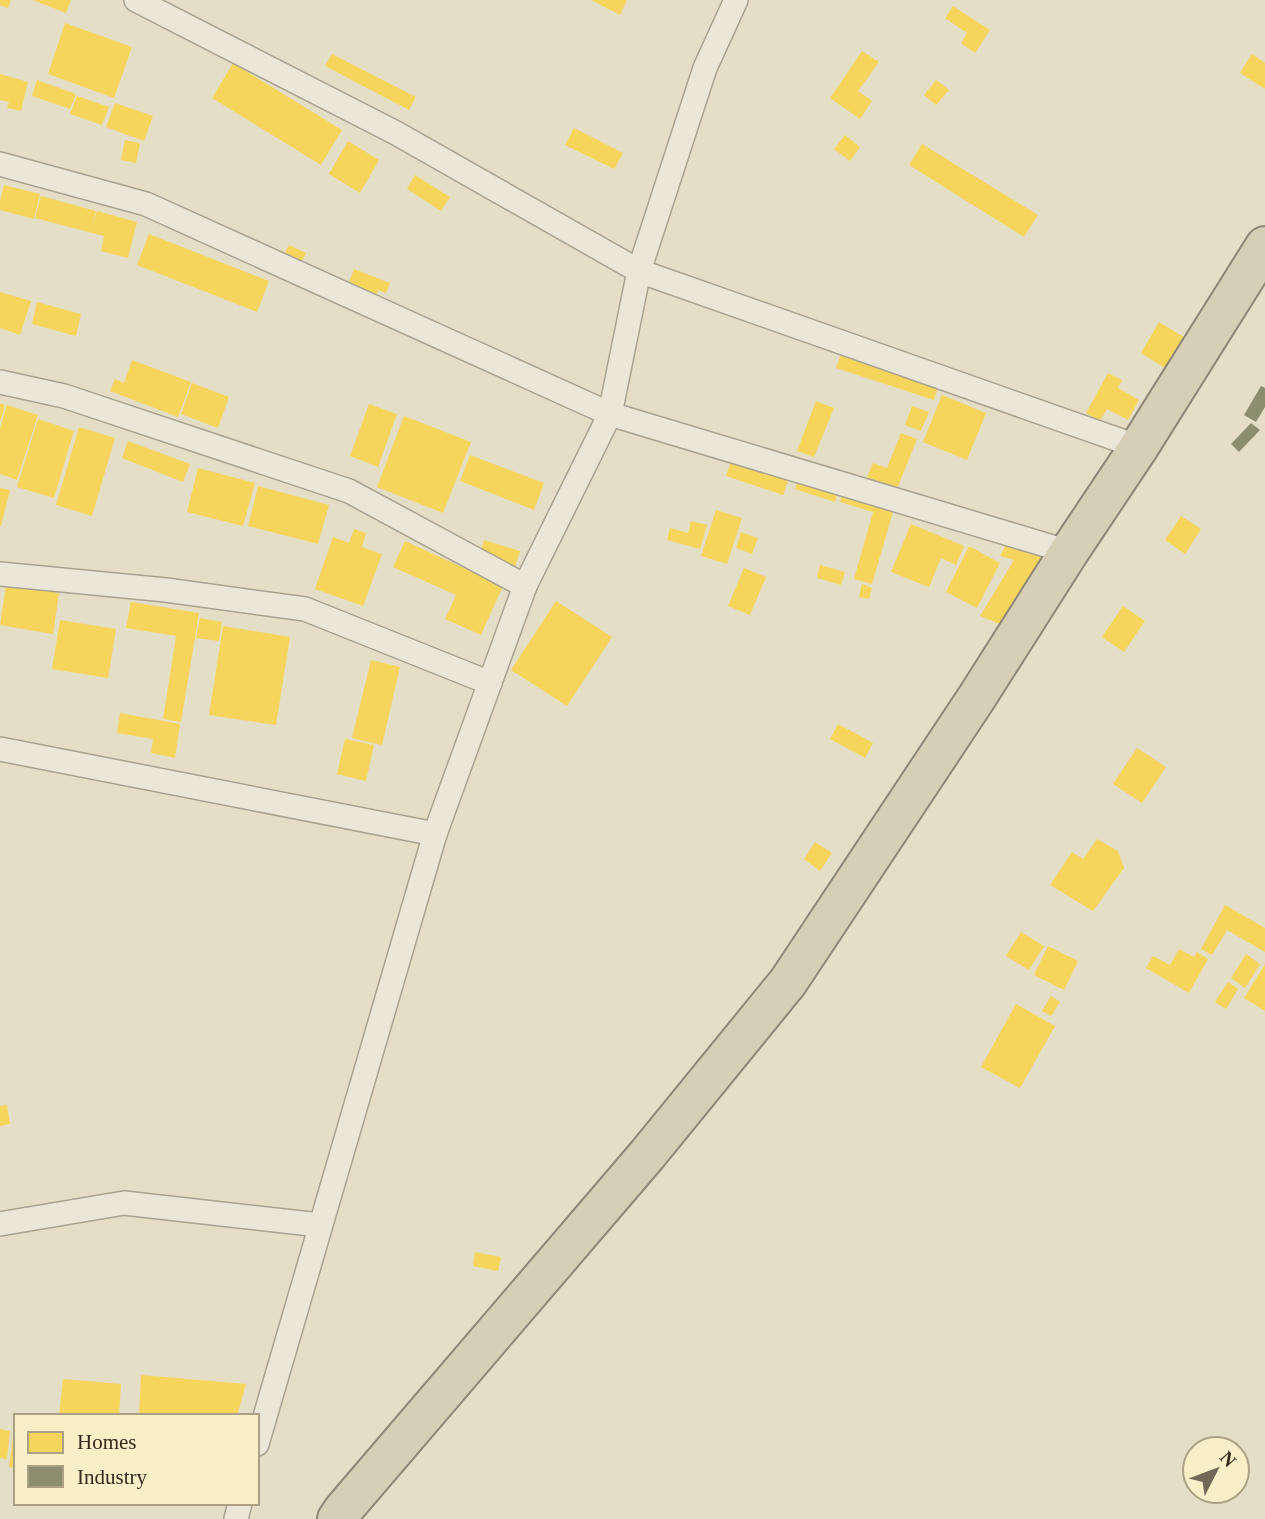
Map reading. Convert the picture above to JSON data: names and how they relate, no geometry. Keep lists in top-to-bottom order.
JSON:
{
  "legend": ["Homes", "Industry"],
  "north": "top right"
}
